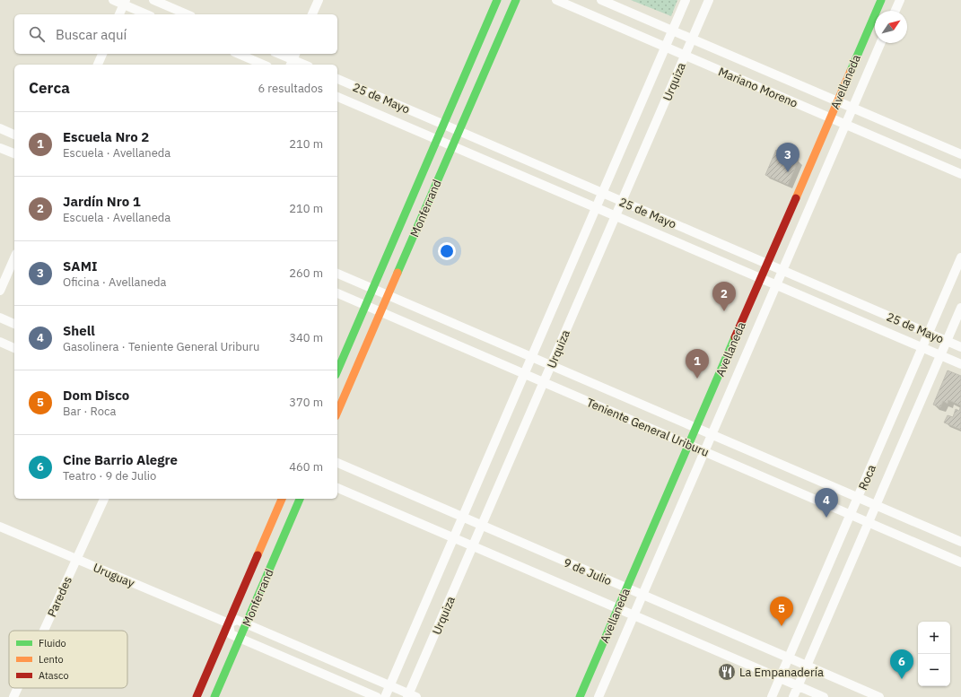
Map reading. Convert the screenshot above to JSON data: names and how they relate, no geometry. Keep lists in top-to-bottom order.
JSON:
{
  "streets": {
    "street": [
      "Urquiza",
      "Avellaneda",
      "Mariano Moreno",
      "25 de Mayo",
      "Monferrand",
      "Teniente General Uriburu",
      "Roca",
      "9 de Julio",
      "Uruguay",
      "Paredes"
    ]
  },
  "crossings": [
    ["Urquiza", "Mariano Moreno"],
    ["Urquiza", "25 de Mayo"],
    ["Urquiza", "Teniente General Uriburu"],
    ["Urquiza", "9 de Julio"],
    ["Urquiza", "Uruguay"],
    ["Avellaneda", "Mariano Moreno"],
    ["Avellaneda", "25 de Mayo"],
    ["Avellaneda", "Teniente General Uriburu"],
    ["Avellaneda", "9 de Julio"],
    ["25 de Mayo", "Monferrand"],
    ["25 de Mayo", "Roca"],
    ["Monferrand", "Teniente General Uriburu"],
    ["Monferrand", "Uruguay"],
    ["Teniente General Uriburu", "Roca"],
    ["Roca", "9 de Julio"],
    ["Uruguay", "Paredes"]
  ],
  "places": {
    "restaurant": ["La Empanadería"]
  },
  "legend": ["Fluido", "Lento", "Atasco"],
  "north": "top right",
  "page": {
    "search": "Buscar aquí",
    "heading": ["Cerca", "6 resultados"],
    "list": [
      {
        "mark": "1",
        "name": "Escuela Nro 2",
        "note": "Escuela · Avellaneda",
        "value": "210 m"
      },
      {
        "mark": "2",
        "name": "Jardín Nro 1",
        "note": "Escuela · Avellaneda",
        "value": "210 m"
      },
      {
        "mark": "3",
        "name": "SAMI",
        "note": "Oficina · Avellaneda",
        "value": "260 m"
      },
      {
        "mark": "4",
        "name": "Shell",
        "note": "Gasolinera · Teniente General Uriburu",
        "value": "340 m"
      },
      {
        "mark": "5",
        "name": "Dom Disco",
        "note": "Bar · Roca",
        "value": "370 m"
      },
      {
        "mark": "6",
        "name": "Cine Barrio Alegre",
        "note": "Teatro · 9 de Julio",
        "value": "460 m"
      }
    ],
    "pins": [
      "3",
      "2",
      "1",
      "4",
      "5",
      "6"
    ],
    "map_buttons": ["+", "−"]
  }
}
